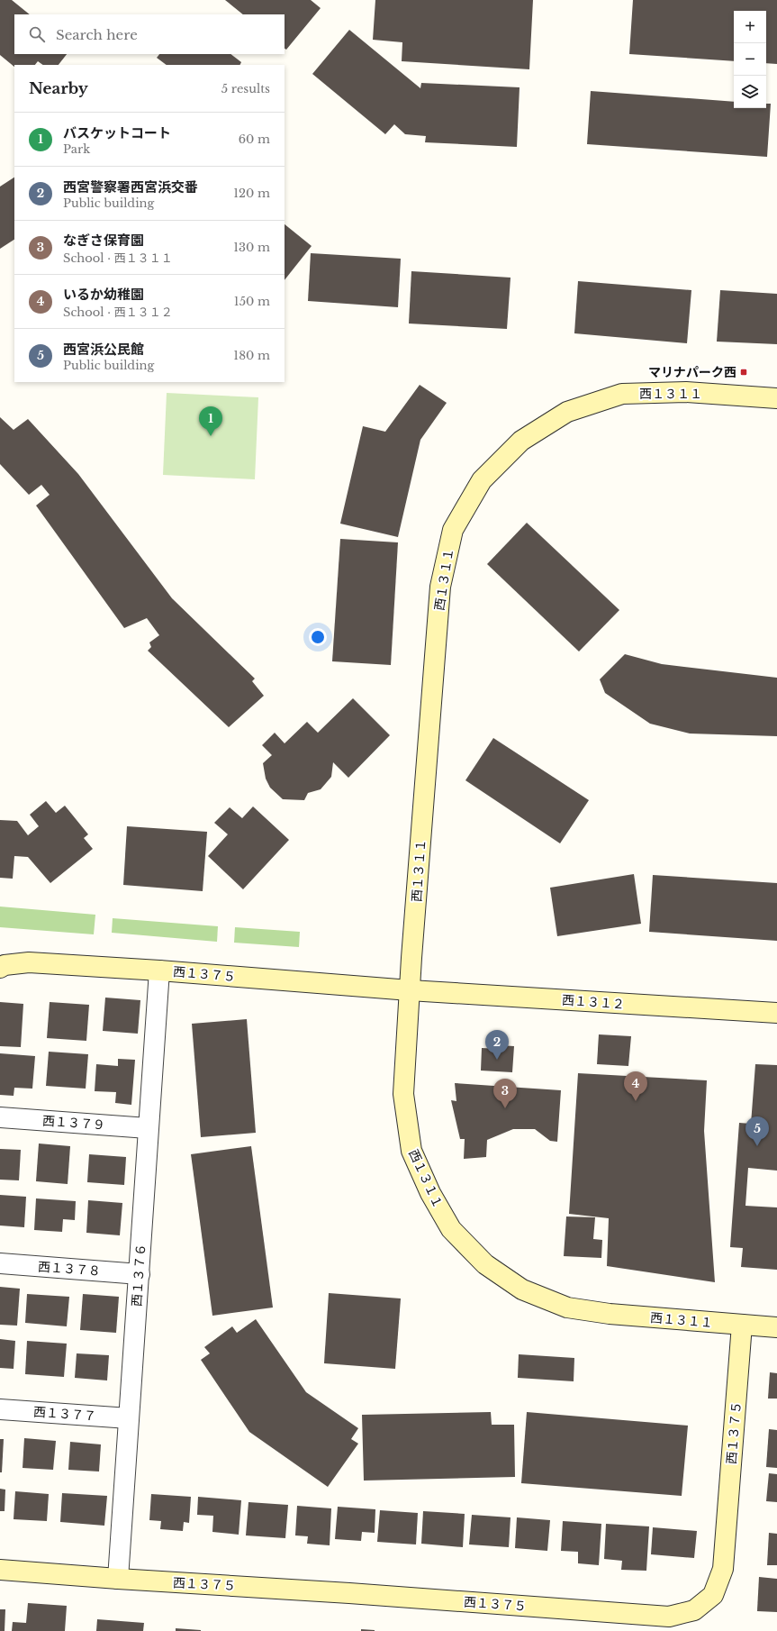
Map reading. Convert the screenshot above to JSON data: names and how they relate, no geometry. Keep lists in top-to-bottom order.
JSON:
{
  "streets": {
    "street": [
      "西１３１１",
      "西１３７５",
      "西１３１２",
      "西１３７９",
      "西１３７８",
      "西１３７６",
      "西１３７７"
    ]
  },
  "crossings": [
    ["西１３１１", "西１３７５"],
    ["西１３１１", "西１３１２"],
    ["西１３７５", "西１３１２"],
    ["西１３７５", "西１３７６"],
    ["西１３７９", "西１３７６"],
    ["西１３７８", "西１３７６"],
    ["西１３７６", "西１３７７"]
  ],
  "places": {
    "transit": ["マリナパーク西"]
  },
  "page": {
    "map_buttons": ["+", "−"],
    "search": "Search here",
    "heading": ["Nearby", "5 results"],
    "list": [
      {
        "mark": "1",
        "name": "バスケットコート",
        "note": "Park",
        "value": "60 m"
      },
      {
        "mark": "2",
        "name": "西宮警察署西宮浜交番",
        "note": "Public building",
        "value": "120 m"
      },
      {
        "mark": "3",
        "name": "なぎさ保育園",
        "note": "School · 西１３１１",
        "value": "130 m"
      },
      {
        "mark": "4",
        "name": "いるか幼稚園",
        "note": "School · 西１３１２",
        "value": "150 m"
      },
      {
        "mark": "5",
        "name": "西宮浜公民館",
        "note": "Public building",
        "value": "180 m"
      }
    ],
    "pins": [
      "1",
      "2",
      "4",
      "3",
      "5"
    ]
  }
}
